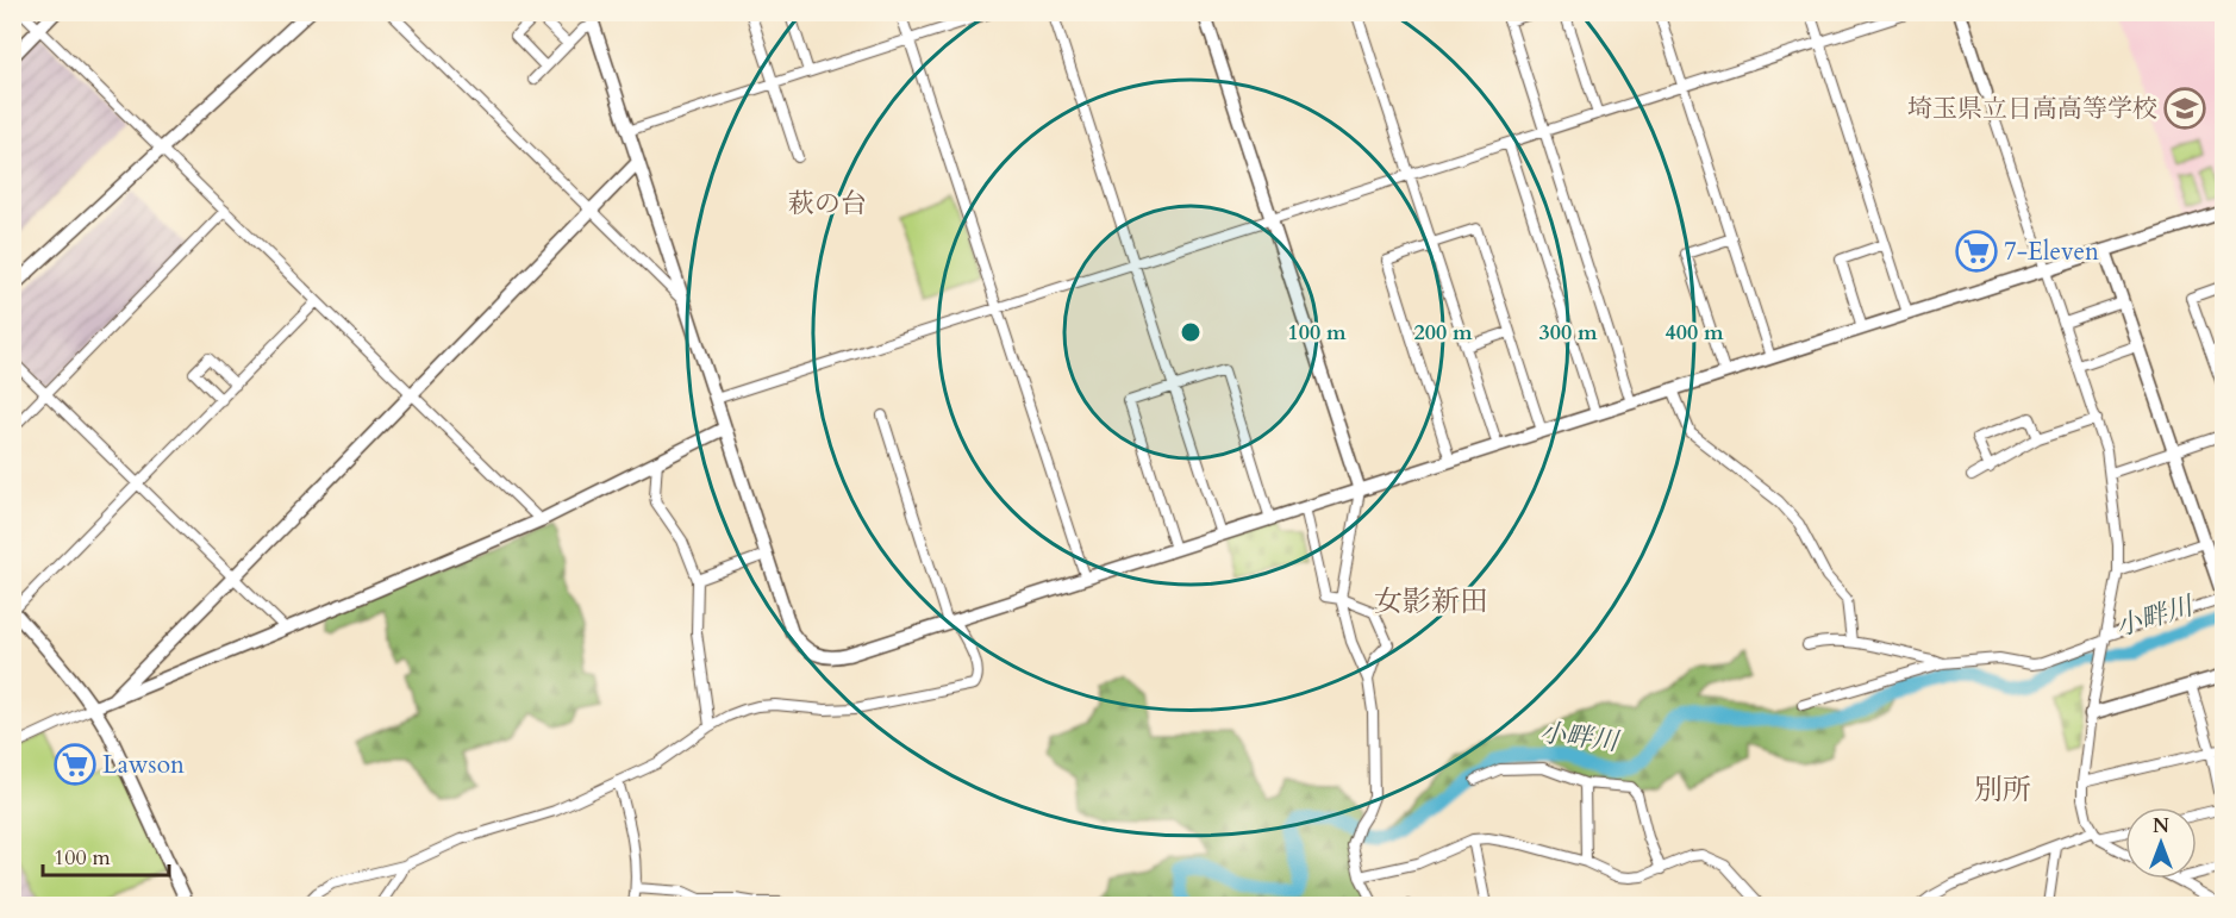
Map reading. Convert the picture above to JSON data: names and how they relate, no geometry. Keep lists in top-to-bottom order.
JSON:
{
  "districts": ["萩の台", "女影新田", "別所"],
  "water": ["小畔川"],
  "places": {
    "school or university": ["埼玉県立日高高等学校"],
    "supermarket": ["7-Eleven", "Lawson"]
  },
  "scale_bar": "100 m",
  "north": "top",
  "rings": [
    "100 m",
    "200 m",
    "300 m",
    "400 m"
  ]
}
